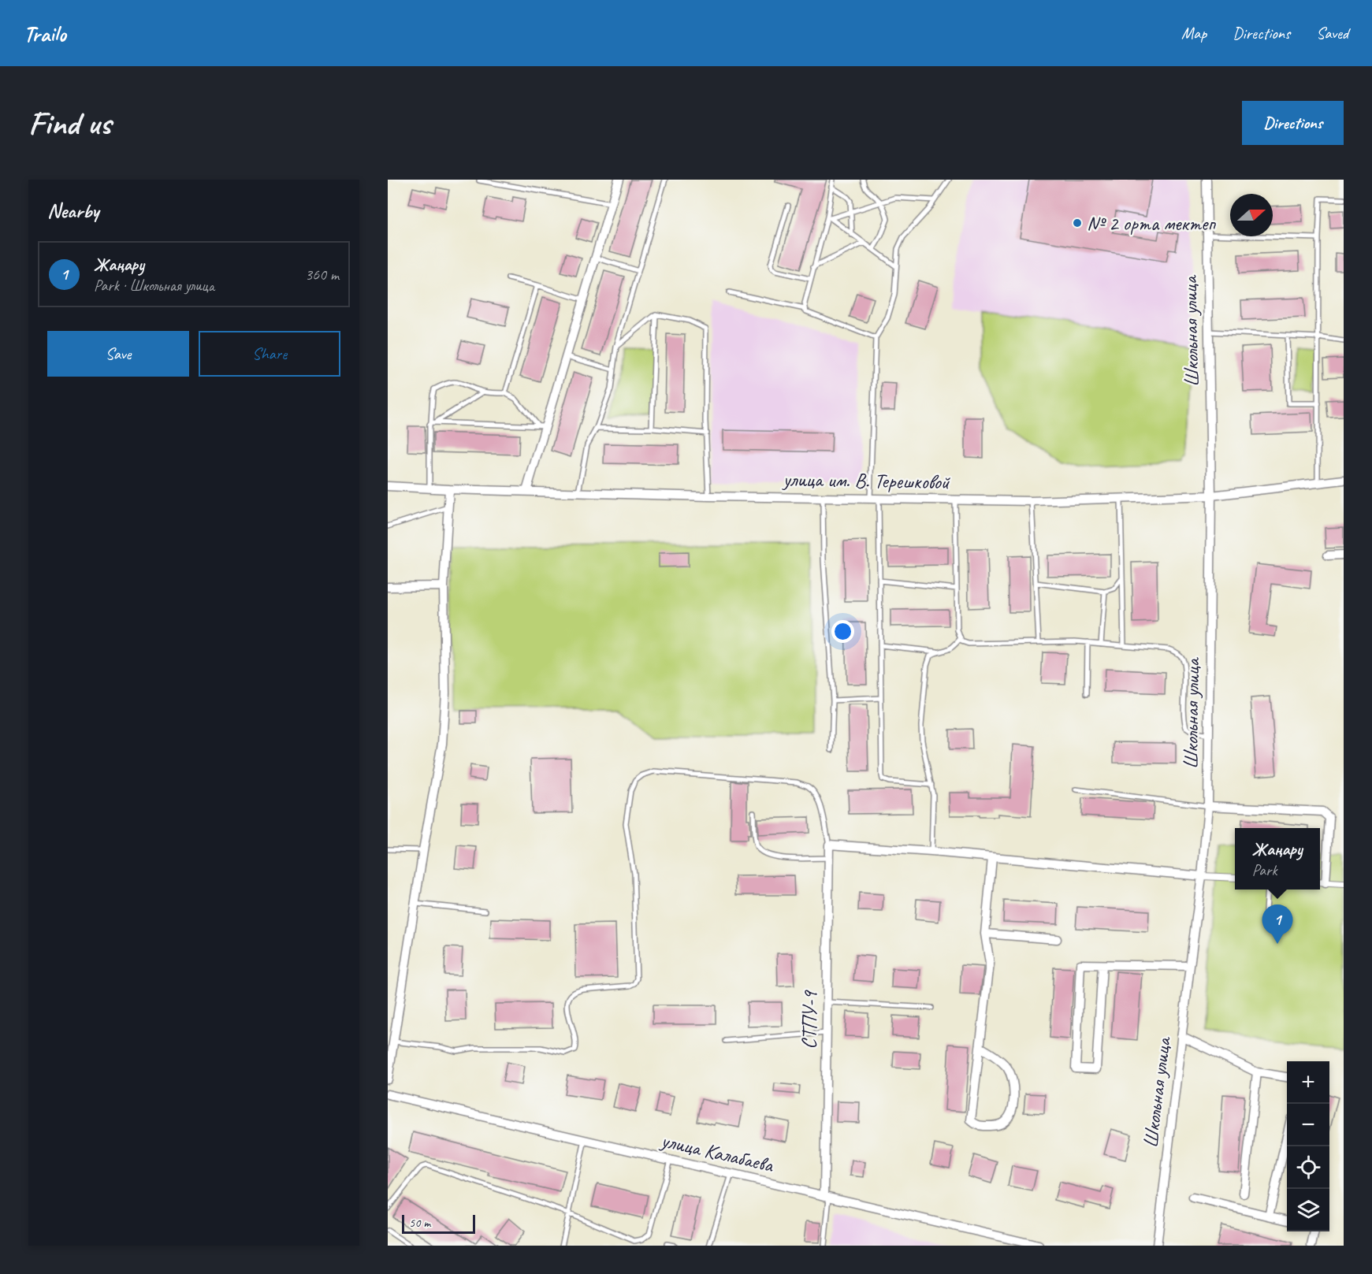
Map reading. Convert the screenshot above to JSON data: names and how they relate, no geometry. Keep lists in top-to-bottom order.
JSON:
{
  "streets": {
    "street": [
      "Школьная улица",
      "улица им. В. Терешковой",
      "СТПУ-9",
      "улица Калабаева"
    ]
  },
  "crossings": [
    ["Школьная улица", "улица им. В. Терешковой"],
    ["СТПУ-9", "улица Калабаева"]
  ],
  "places": ["№ 2 орта мектеп"],
  "scale_bar": "50 m",
  "north": "right",
  "page": {
    "header": "Trailo",
    "nav": ["Map", "Directions", "Saved"],
    "buttons": [
      "Directions",
      ["Save", "Share"]
    ],
    "title": "Find us",
    "heading": "Nearby",
    "list": [
      {
        "mark": "1",
        "name": "Жаңару",
        "note": "Park · Школьная улица",
        "value": "360 m"
      }
    ],
    "popup": ["Жаңару", "Park"],
    "pins": "1",
    "map_buttons": ["+", "−"],
    "scale": "50 m"
  }
}
